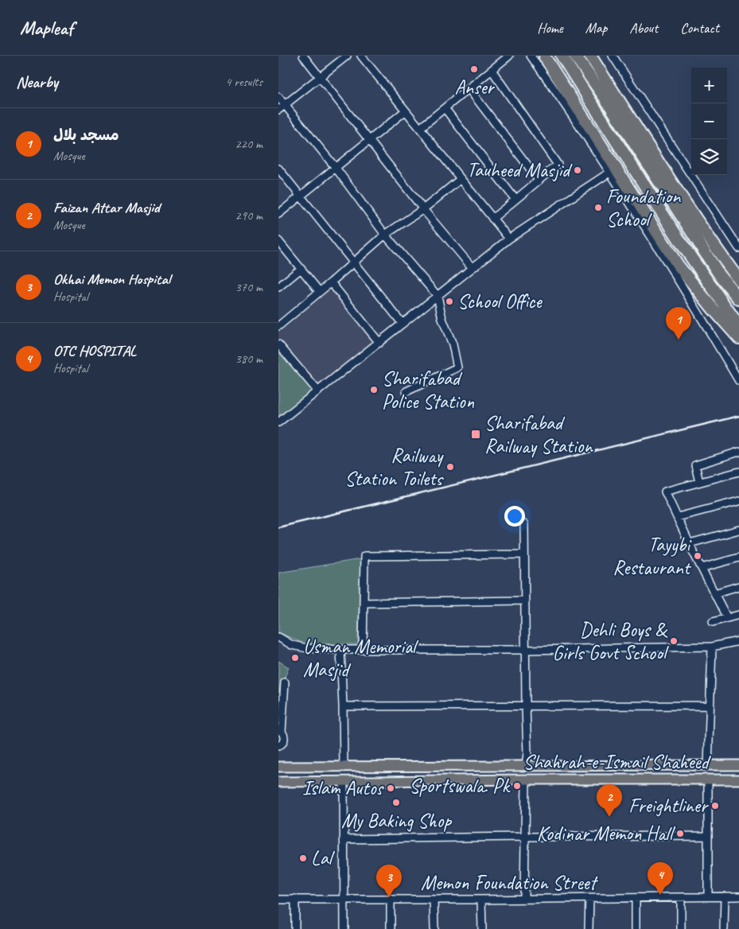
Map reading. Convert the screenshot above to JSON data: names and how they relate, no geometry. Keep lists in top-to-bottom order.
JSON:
{
  "streets": {
    "main road": ["Shahrah-e-Ismail Shaheed"],
    "street": ["Memon Foundation Street"]
  },
  "places": {
    "other": [
      "Anser",
      "Tauheed Masjid",
      "Foundation School",
      "School Office",
      "Sharifabad Police Station",
      "Railway Station Toilets",
      "Tayybi Restaurant",
      "Dehli Boys & Girls Govt School",
      "Usman Memorial Masjid",
      "Sportswala. Pk",
      "Islam Autos",
      "My Baking Shop",
      "Freightliner",
      "Kodinar Memon Hall",
      "Lal"
    ],
    "transit": ["Sharifabad Railway Station"]
  },
  "page": {
    "header": "Mapleaf",
    "nav": [
      "Home",
      "Map",
      "About",
      "Contact"
    ],
    "heading": ["Nearby", "4 results"],
    "map_buttons": ["+", "−"],
    "list": [
      {
        "mark": "1",
        "name": "مسجد بلال",
        "note": "Mosque",
        "value": "220 m"
      },
      {
        "mark": "2",
        "name": "Faizan Attar Masjid",
        "note": "Mosque",
        "value": "290 m"
      },
      {
        "mark": "3",
        "name": "Okhai Memon Hospital",
        "note": "Hospital",
        "value": "370 m"
      },
      {
        "mark": "4",
        "name": "OTC HOSPITAL",
        "note": "Hospital",
        "value": "380 m"
      }
    ],
    "pins": [
      "1",
      "2",
      "4",
      "3"
    ]
  }
}
